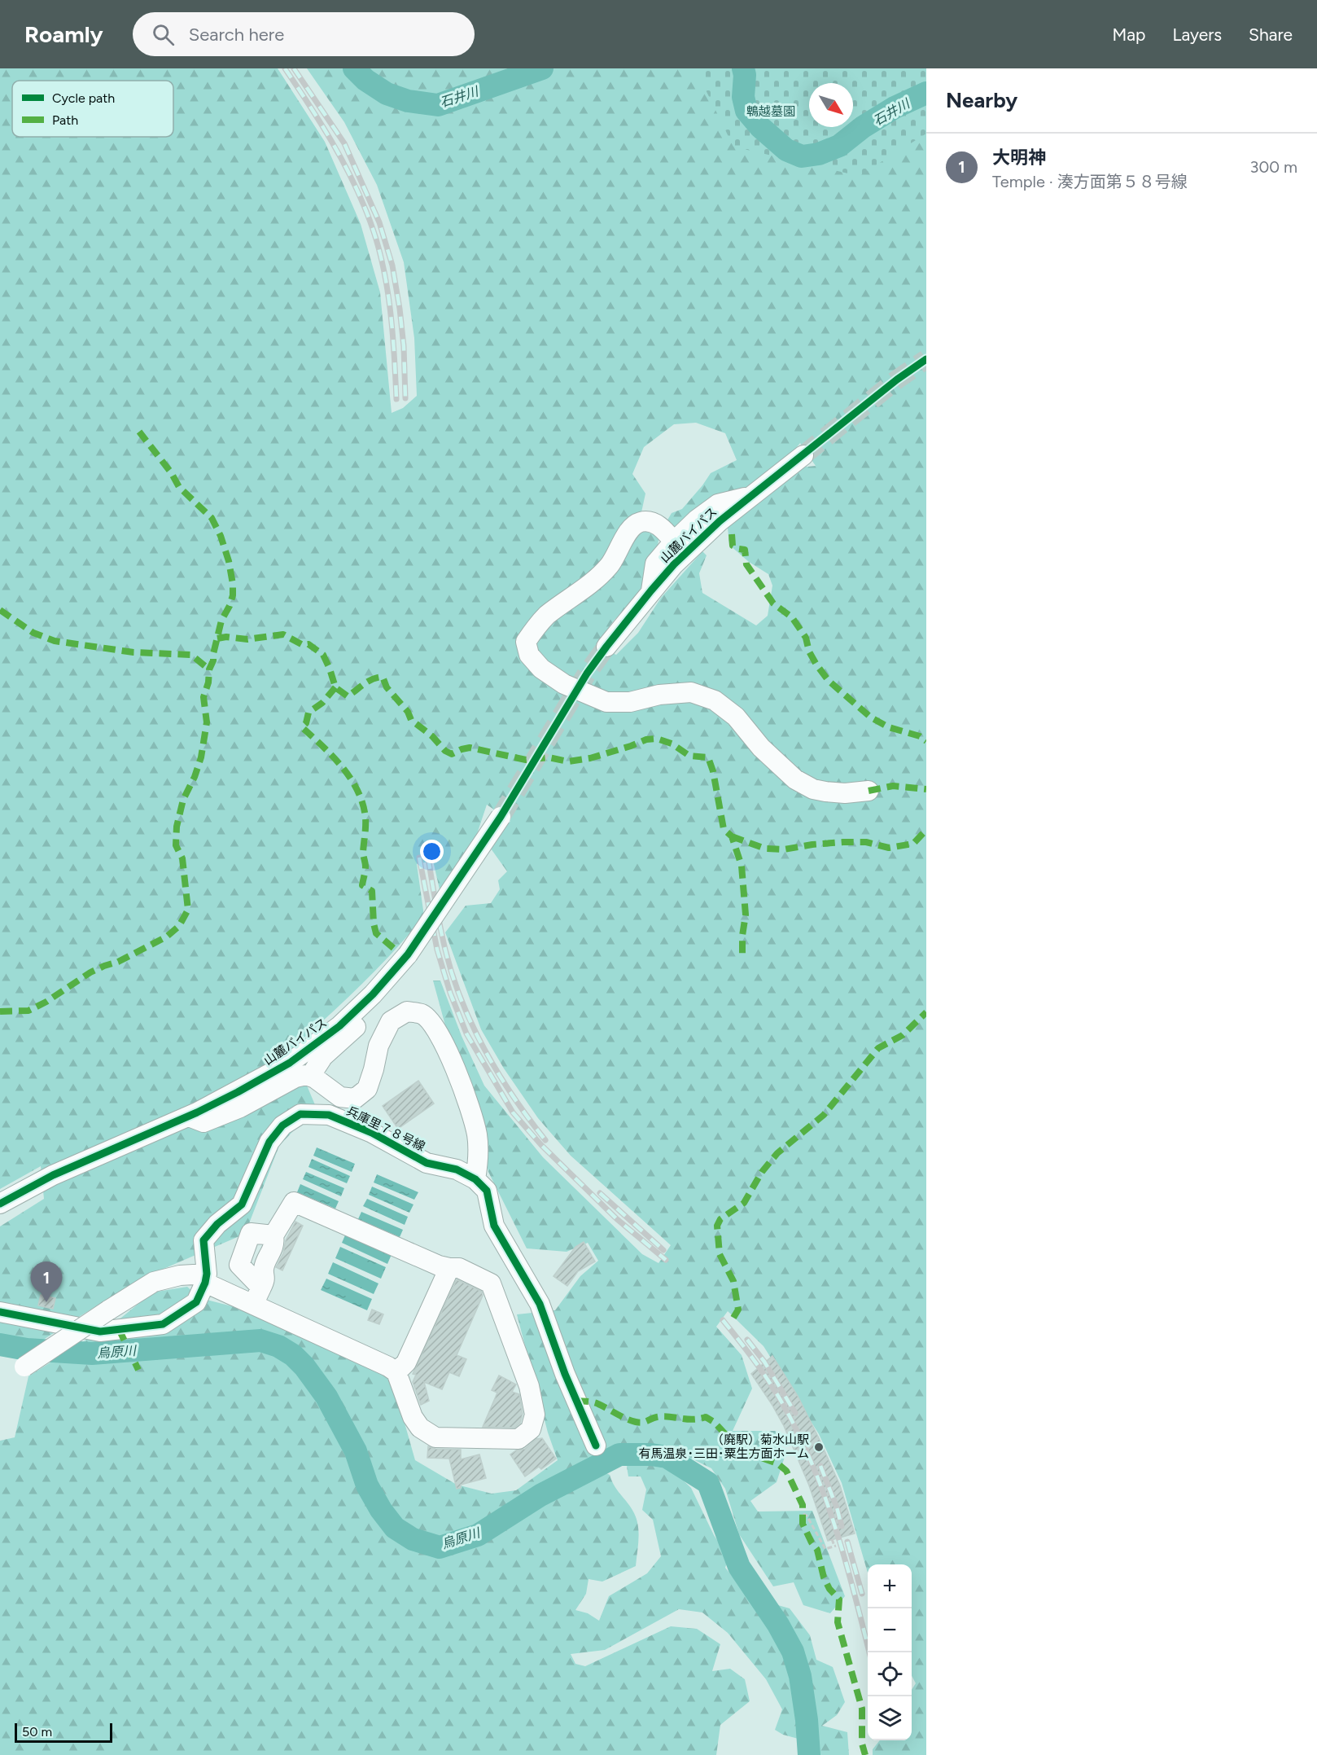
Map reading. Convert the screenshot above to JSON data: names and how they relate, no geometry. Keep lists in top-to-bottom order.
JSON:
{
  "streets": {
    "street": ["山麓バイパス", "兵庫里７８号線"]
  },
  "water": ["石井川", "烏原川"],
  "parks": ["鵯越墓園"],
  "places": ["（廃駅）菊水山駅 有馬温泉･三田･粟生方面ホーム"],
  "legend": ["Cycle path", "Path"],
  "scale_bar": "50 m",
  "north": "bottom right",
  "page": {
    "header": "Roamly",
    "search": "Search here",
    "nav": ["Map", "Layers", "Share"],
    "heading": "Nearby",
    "list": [
      {
        "mark": "1",
        "name": "大明神",
        "note": "Temple · 湊方面第５８号線",
        "value": "300 m"
      }
    ],
    "pins": "1",
    "map_buttons": ["+", "−"],
    "scale": "50 m"
  }
}
